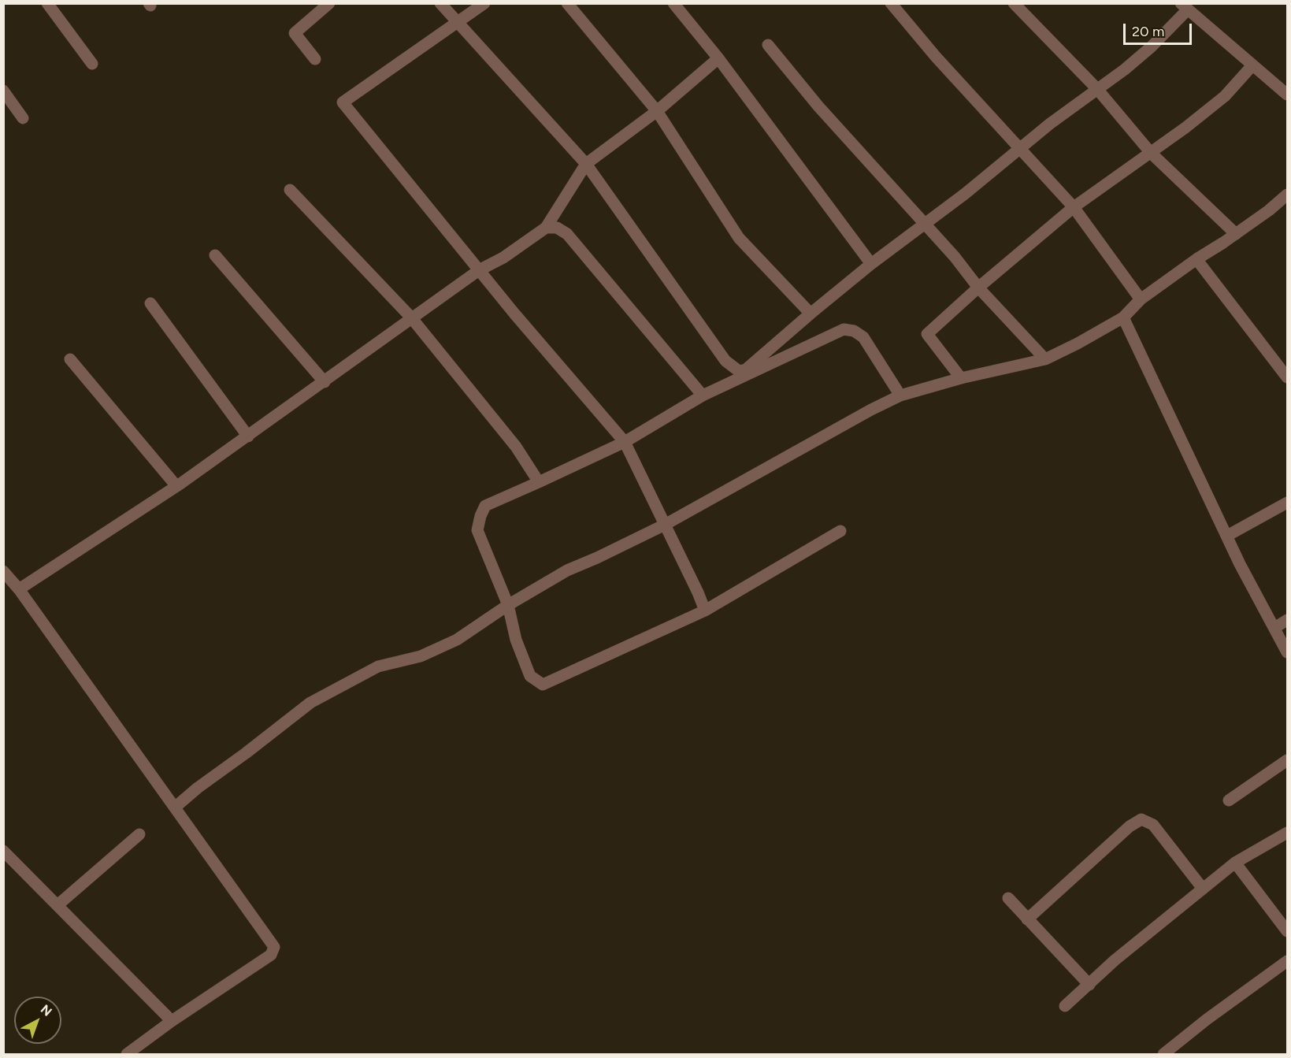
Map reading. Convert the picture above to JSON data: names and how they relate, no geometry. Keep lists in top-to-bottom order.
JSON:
{
  "scale_bar": "20 m",
  "north": "top right"
}
